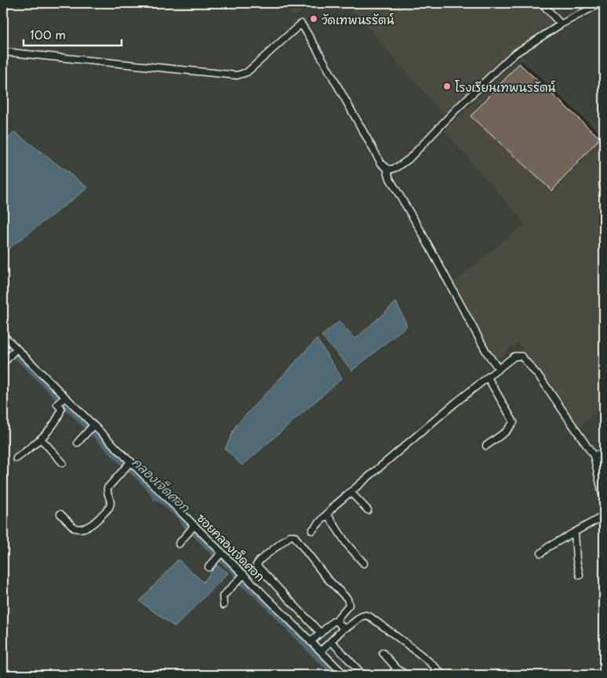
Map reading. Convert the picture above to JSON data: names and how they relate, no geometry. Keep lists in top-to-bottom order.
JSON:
{
  "streets": {
    "street": ["ซอยคลองเจ็ดศอก"]
  },
  "water": ["คลองเจ็ดศอก"],
  "places": ["วัดเทพนรรัตน์", "โรงเรียนเทพนรรัตน์"],
  "scale_bar": "100 m"
}
